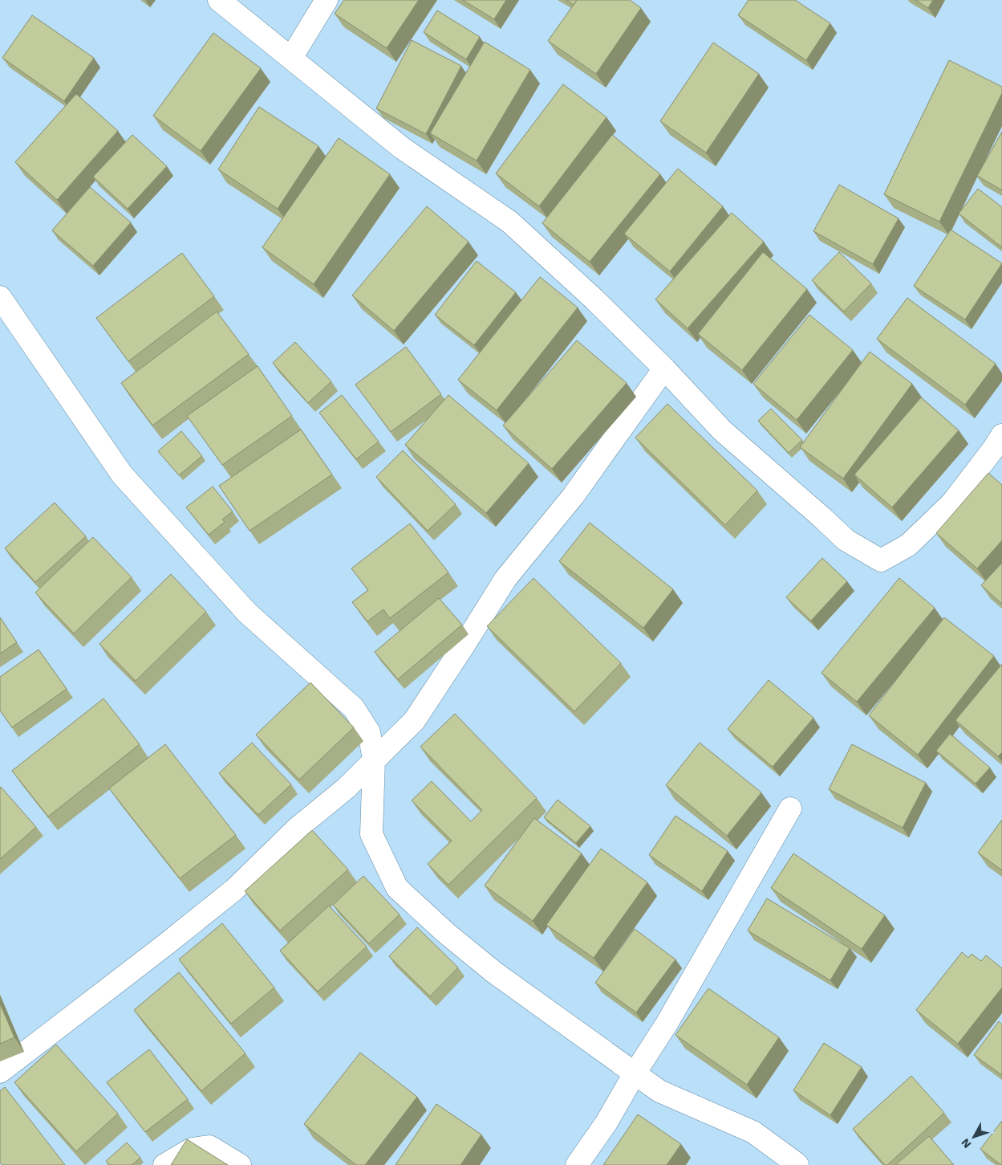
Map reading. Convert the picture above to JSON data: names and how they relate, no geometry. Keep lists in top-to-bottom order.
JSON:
{
  "north": "bottom left"
}
